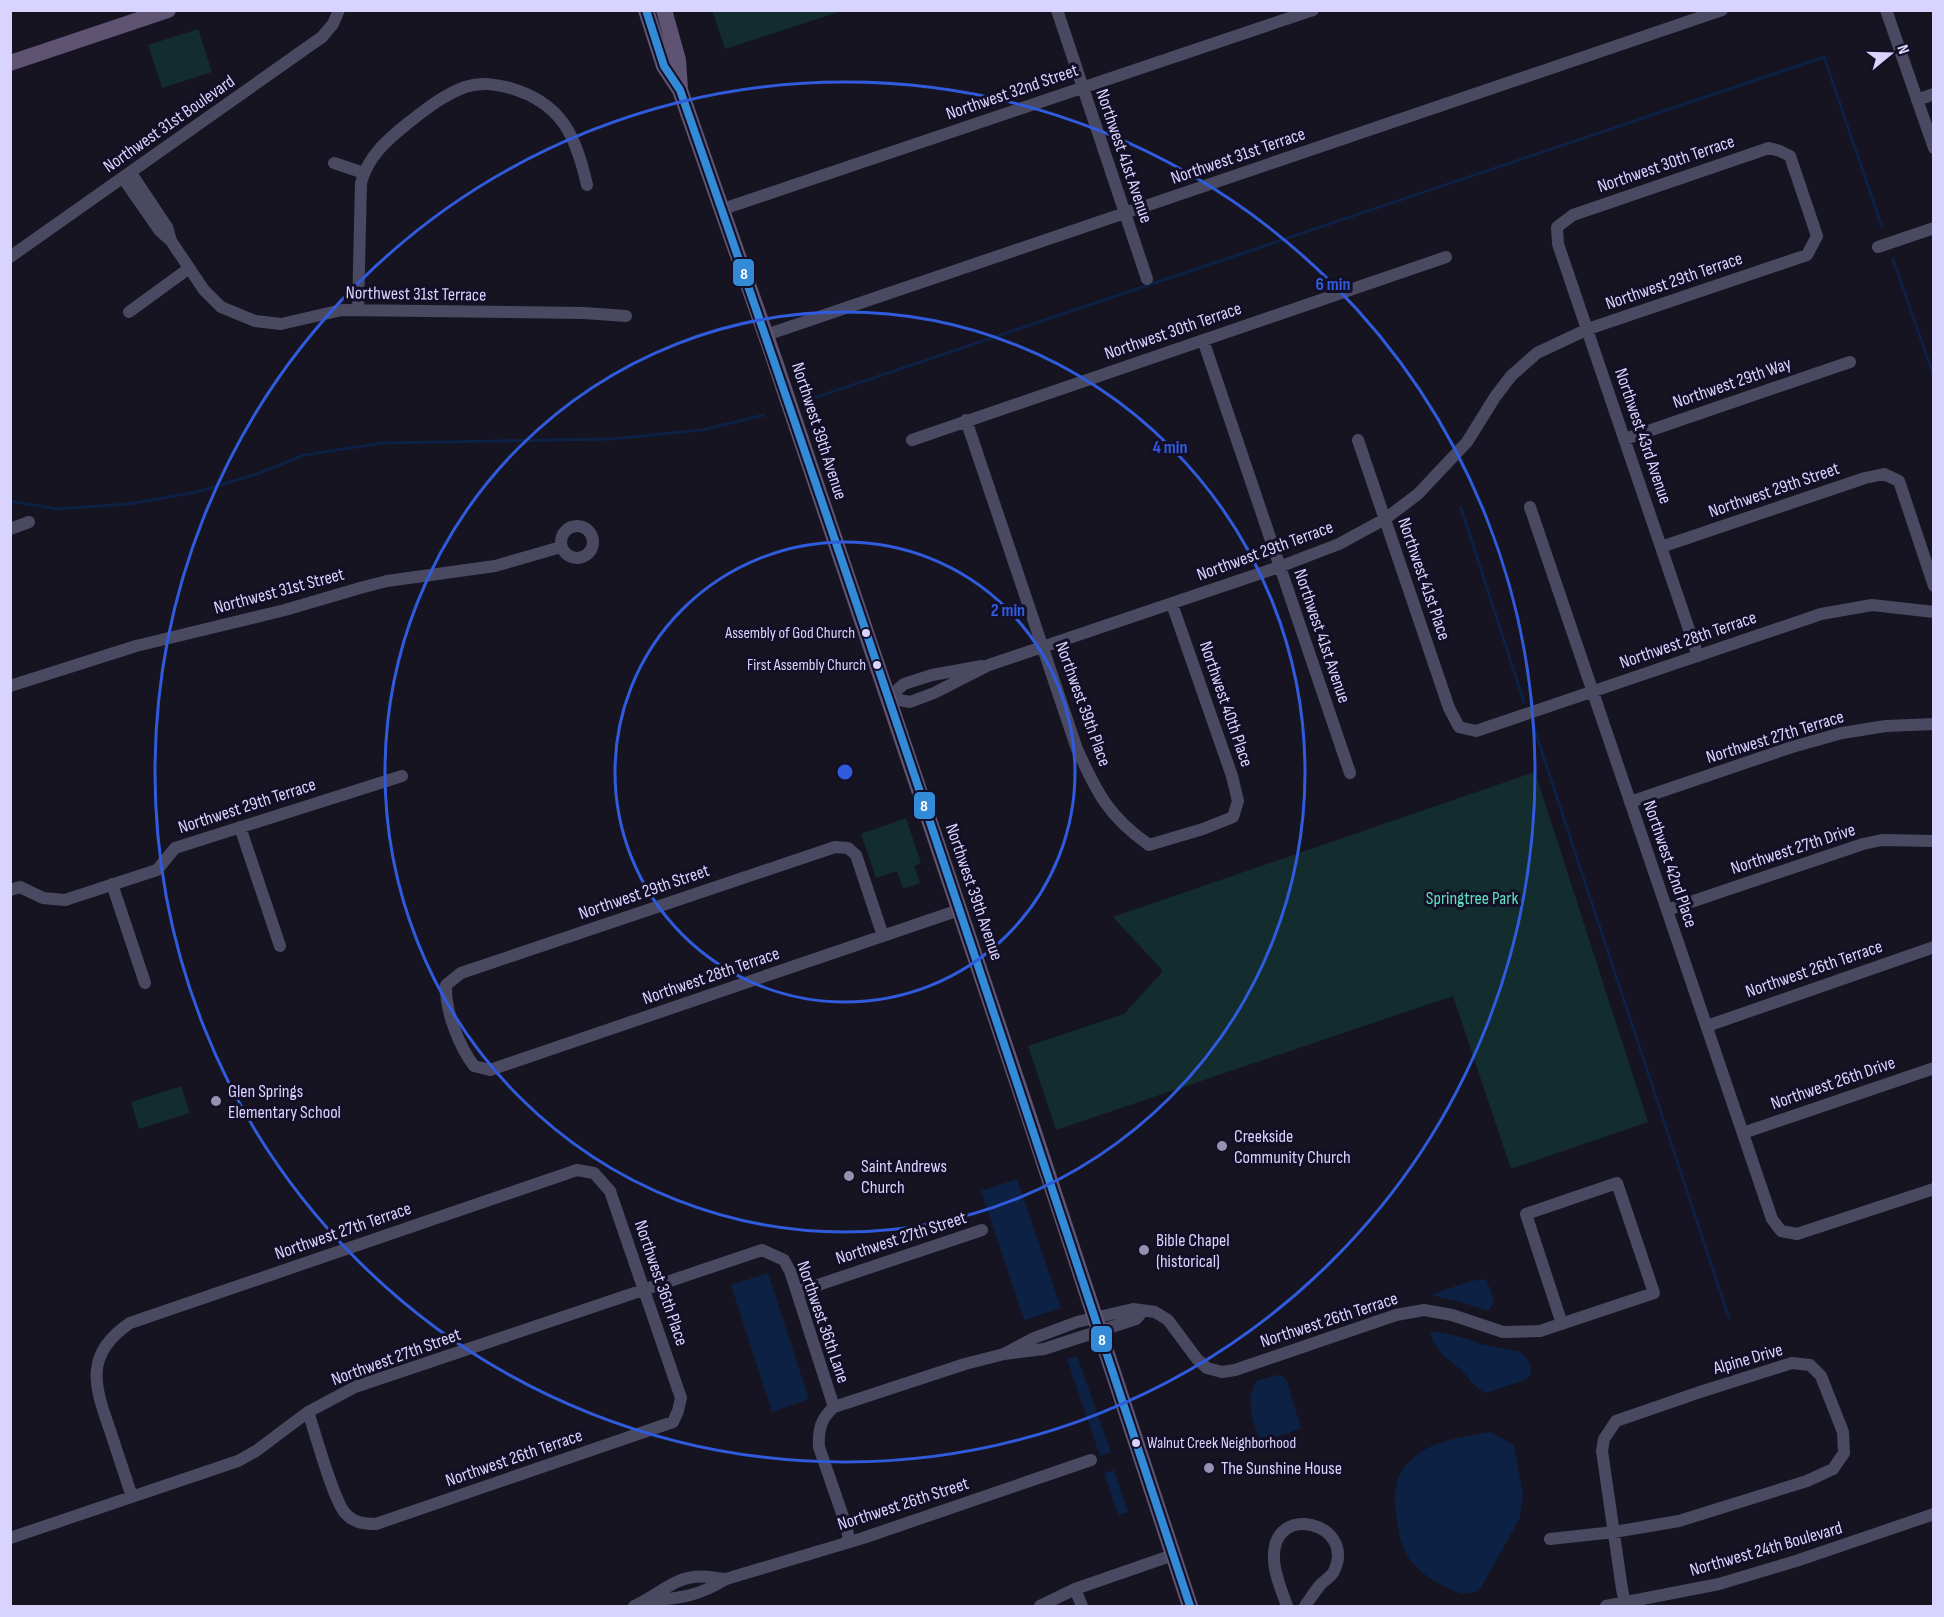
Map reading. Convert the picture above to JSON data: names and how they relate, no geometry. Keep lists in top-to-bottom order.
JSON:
{
  "streets": {
    "main road": ["Northwest 39th Avenue"],
    "street": [
      "Northwest 32nd Street",
      "Northwest 31st Boulevard",
      "Northwest 41st Avenue",
      "Northwest 31st Terrace",
      "Northwest 30th Terrace",
      "Northwest 29th Terrace",
      "Northwest 29th Way",
      "Northwest 43rd Avenue",
      "Northwest 29th Street",
      "Northwest 41st Place",
      "Northwest 31st Street",
      "Northwest 28th Terrace",
      "Northwest 39th Place",
      "Northwest 40th Place",
      "Northwest 27th Terrace",
      "Northwest 27th Drive",
      "Northwest 42nd Place",
      "Northwest 26th Terrace",
      "Northwest 26th Drive",
      "Northwest 27th Street",
      "Northwest 36th Place",
      "Northwest 36th Lane",
      "Alpine Drive",
      "Northwest 26th Street",
      "Northwest 24th Boulevard"
    ]
  },
  "crossings": [
    ["Northwest 32nd Street", "Northwest 41st Avenue"],
    ["Northwest 32nd Street", "Northwest 39th Avenue"],
    ["Northwest 31st Boulevard", "Northwest 31st Terrace"],
    ["Northwest 41st Avenue", "Northwest 31st Terrace"],
    ["Northwest 41st Avenue", "Northwest 30th Terrace"],
    ["Northwest 41st Avenue", "Northwest 29th Terrace"],
    ["Northwest 31st Terrace", "Northwest 39th Avenue"],
    ["Northwest 30th Terrace", "Northwest 29th Terrace"],
    ["Northwest 30th Terrace", "Northwest 43rd Avenue"],
    ["Northwest 30th Terrace", "Northwest 39th Place"],
    ["Northwest 29th Terrace", "Northwest 39th Avenue"],
    ["Northwest 29th Terrace", "Northwest 43rd Avenue"],
    ["Northwest 29th Terrace", "Northwest 41st Place"],
    ["Northwest 29th Terrace", "Northwest 39th Place"],
    ["Northwest 29th Terrace", "Northwest 40th Place"],
    ["Northwest 29th Way", "Northwest 43rd Avenue"],
    ["Northwest 39th Avenue", "Northwest 28th Terrace"],
    ["Northwest 39th Avenue", "Northwest 26th Terrace"],
    ["Northwest 43rd Avenue", "Northwest 29th Street"],
    ["Northwest 43rd Avenue", "Northwest 28th Terrace"],
    ["Northwest 29th Street", "Northwest 28th Terrace"],
    ["Northwest 41st Place", "Northwest 28th Terrace"],
    ["Northwest 28th Terrace", "Northwest 42nd Place"],
    ["Northwest 39th Place", "Northwest 40th Place"],
    ["Northwest 27th Terrace", "Northwest 42nd Place"],
    ["Northwest 27th Terrace", "Northwest 27th Street"],
    ["Northwest 27th Terrace", "Northwest 36th Place"],
    ["Northwest 27th Drive", "Northwest 42nd Place"],
    ["Northwest 42nd Place", "Northwest 26th Terrace"],
    ["Northwest 42nd Place", "Northwest 26th Drive"],
    ["Northwest 26th Terrace", "Northwest 27th Street"],
    ["Northwest 26th Terrace", "Northwest 36th Place"],
    ["Northwest 26th Terrace", "Northwest 36th Lane"],
    ["Northwest 27th Street", "Northwest 36th Place"],
    ["Northwest 27th Street", "Northwest 36th Lane"],
    ["Northwest 36th Lane", "Northwest 26th Street"],
    ["Alpine Drive", "Northwest 24th Boulevard"]
  ],
  "parks": ["Springtree Park"],
  "places": [
    "Assembly of God Church",
    "First Assembly Church",
    "Glen Springs Elementary School",
    "Creekside Community Church",
    "Saint Andrews Church",
    "Bible Chapel (historical)",
    "Walnut Creek Neighborhood",
    "The Sunshine House"
  ],
  "lines": ["transit line 8"],
  "north": "right",
  "rings": ["6 min", "4 min", "2 min"]
}
